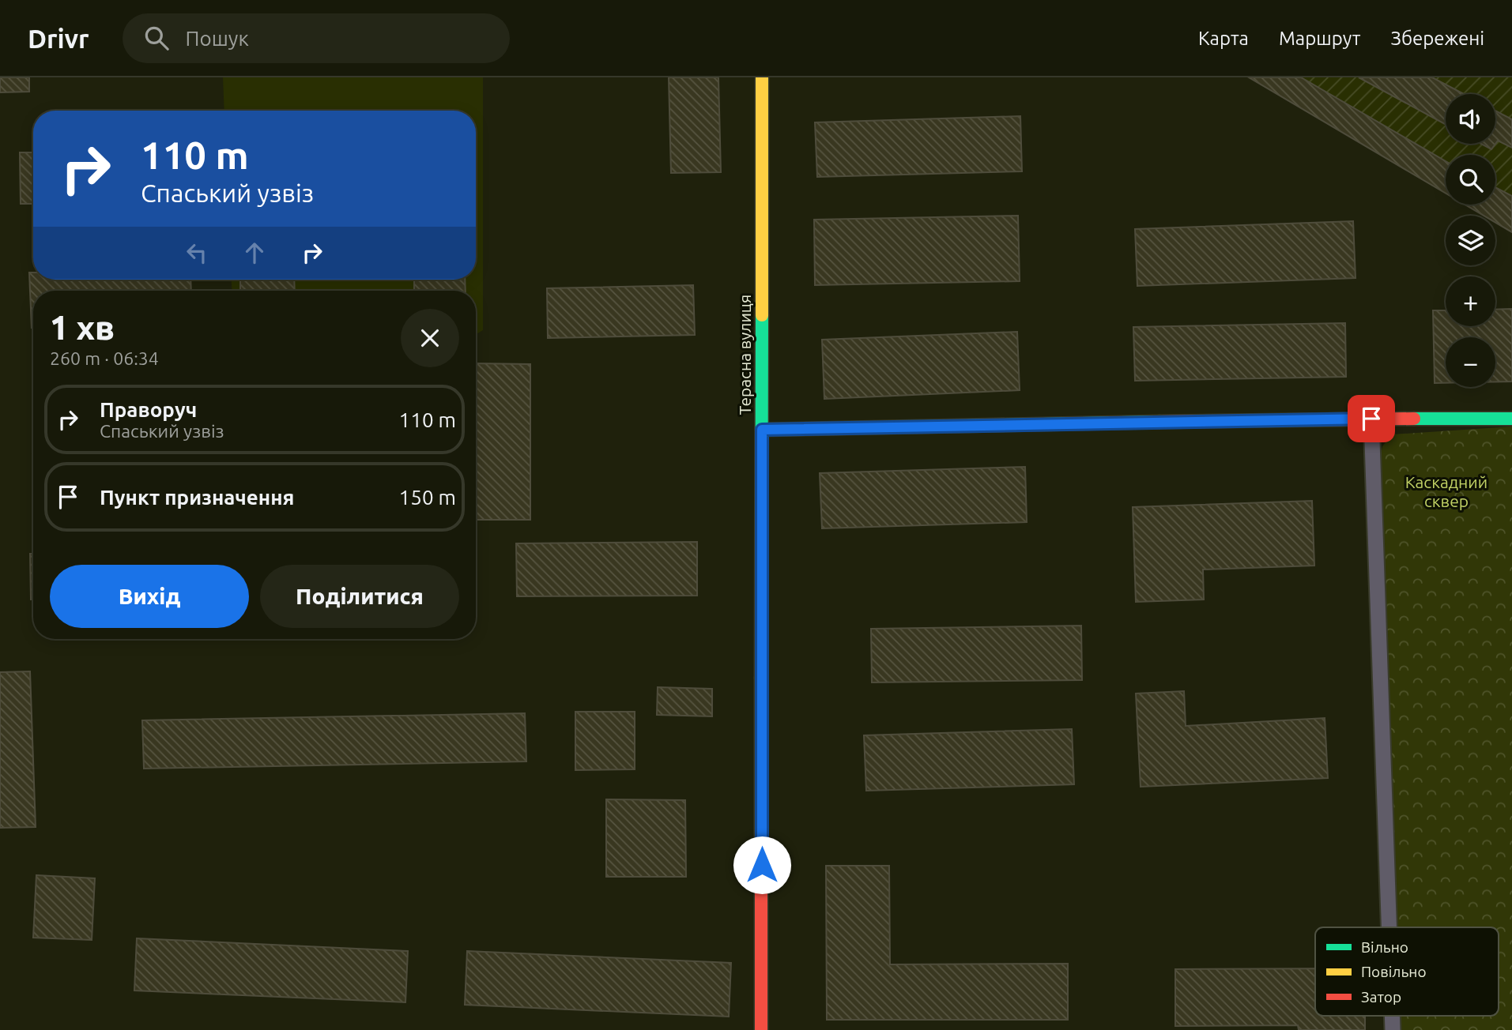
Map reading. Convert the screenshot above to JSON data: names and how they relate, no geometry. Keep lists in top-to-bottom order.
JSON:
{
  "streets": {
    "street": ["Терасна вулиця"]
  },
  "parks": ["Каскадний сквер"],
  "legend": ["Вільно", "Повільно", "Затор"],
  "page": {
    "header": "Drivr",
    "search": "Пошук",
    "nav": ["Карта", "Маршрут", "Збережені"],
    "map_buttons": ["+", "−"],
    "turn": ["110 m", "Спаський узвіз"],
    "heading": ["1 хв", "260 m · 06:34"],
    "list": [
      {
        "name": "Праворуч",
        "note": "Спаський узвіз",
        "value": "110 m"
      },
      {
        "name": "Пункт призначення",
        "value": "150 m"
      }
    ],
    "buttons": ["Вихід", "Поділитися"]
  }
}
